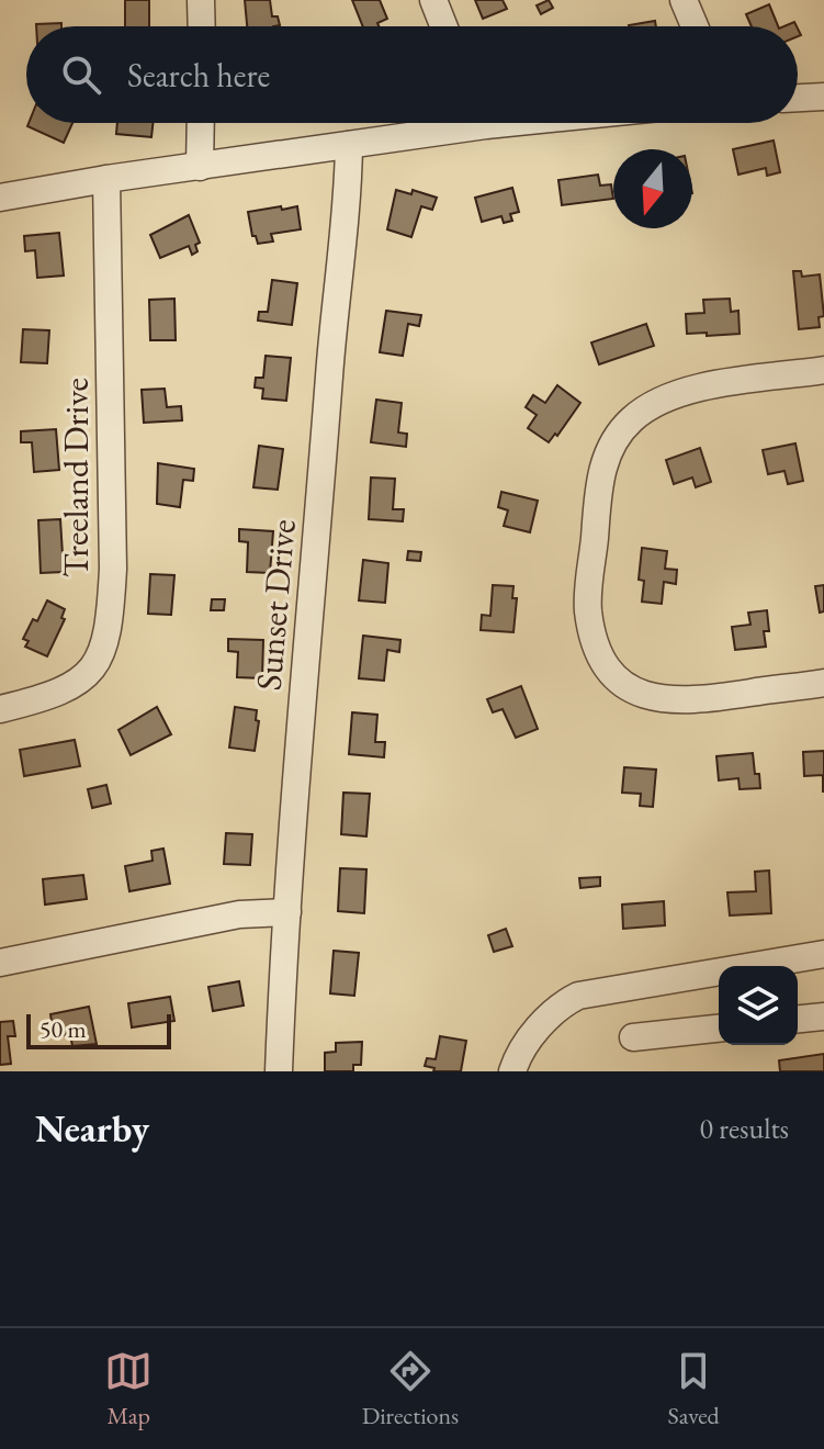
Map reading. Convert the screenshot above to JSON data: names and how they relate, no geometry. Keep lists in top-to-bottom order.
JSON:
{
  "streets": {
    "street": ["Treeland Drive", "Sunset Drive"]
  },
  "scale_bar": "50 m",
  "north": "bottom",
  "page": {
    "search": "Search here",
    "scale": "50 m",
    "heading": ["Nearby", "0 results"],
    "nav": ["Map", "Directions", "Saved"]
  }
}
